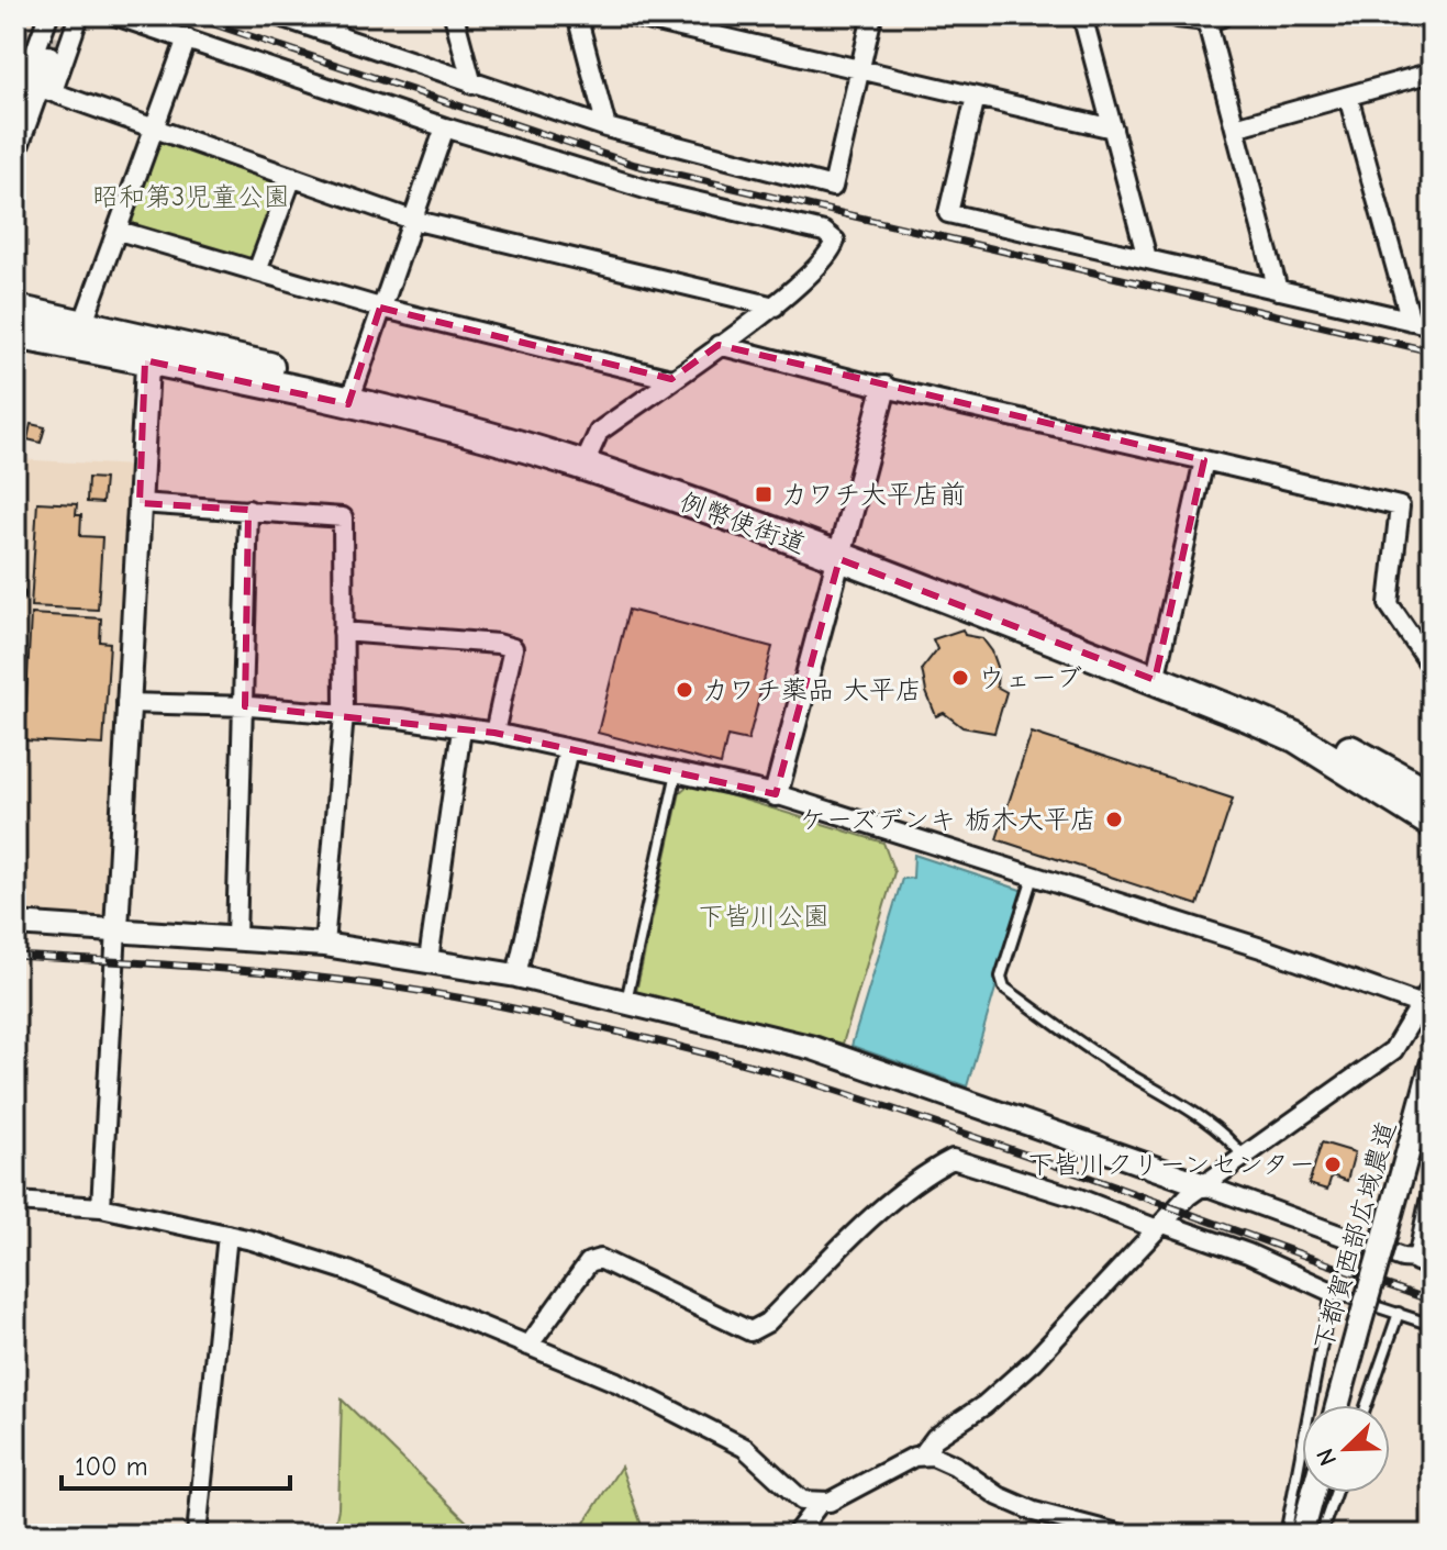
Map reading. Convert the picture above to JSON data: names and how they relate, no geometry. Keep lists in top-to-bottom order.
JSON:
{
  "streets": {
    "main road": ["例幣使街道"],
    "street": ["下都賀西部広域農道"]
  },
  "parks": ["昭和第3児童公園", "下皆川公園"],
  "places": {
    "transit": ["カワチ大平店前"],
    "other": [
      "ウェーブ",
      "カワチ薬品 大平店",
      "ケーズデンキ 栃木大平店",
      "下皆川クリーンセンター"
    ]
  },
  "scale_bar": "100 m",
  "north": "bottom left"
}
